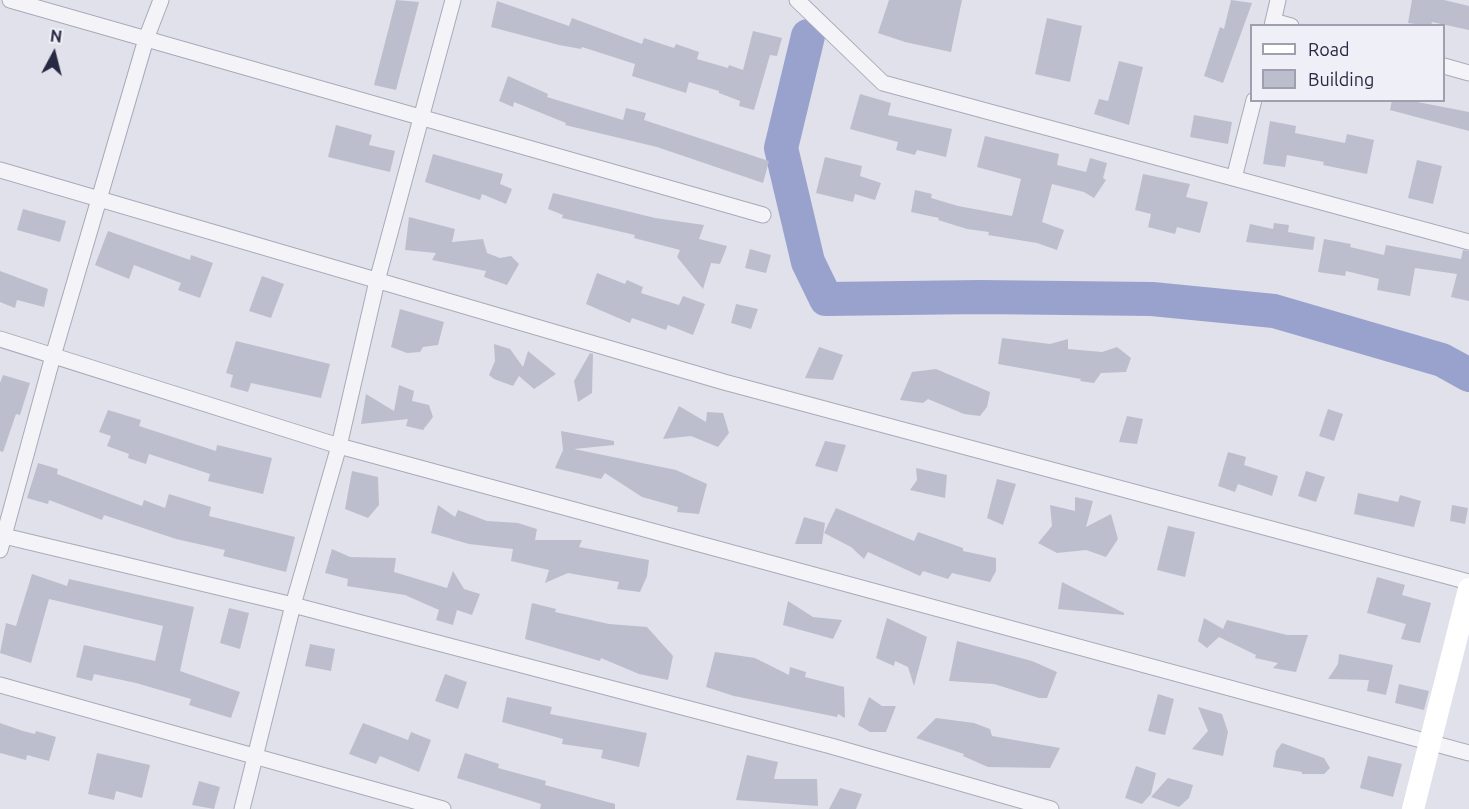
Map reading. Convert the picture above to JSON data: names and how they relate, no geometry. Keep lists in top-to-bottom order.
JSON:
{
  "legend": ["Road", "Building"],
  "north": "top"
}
